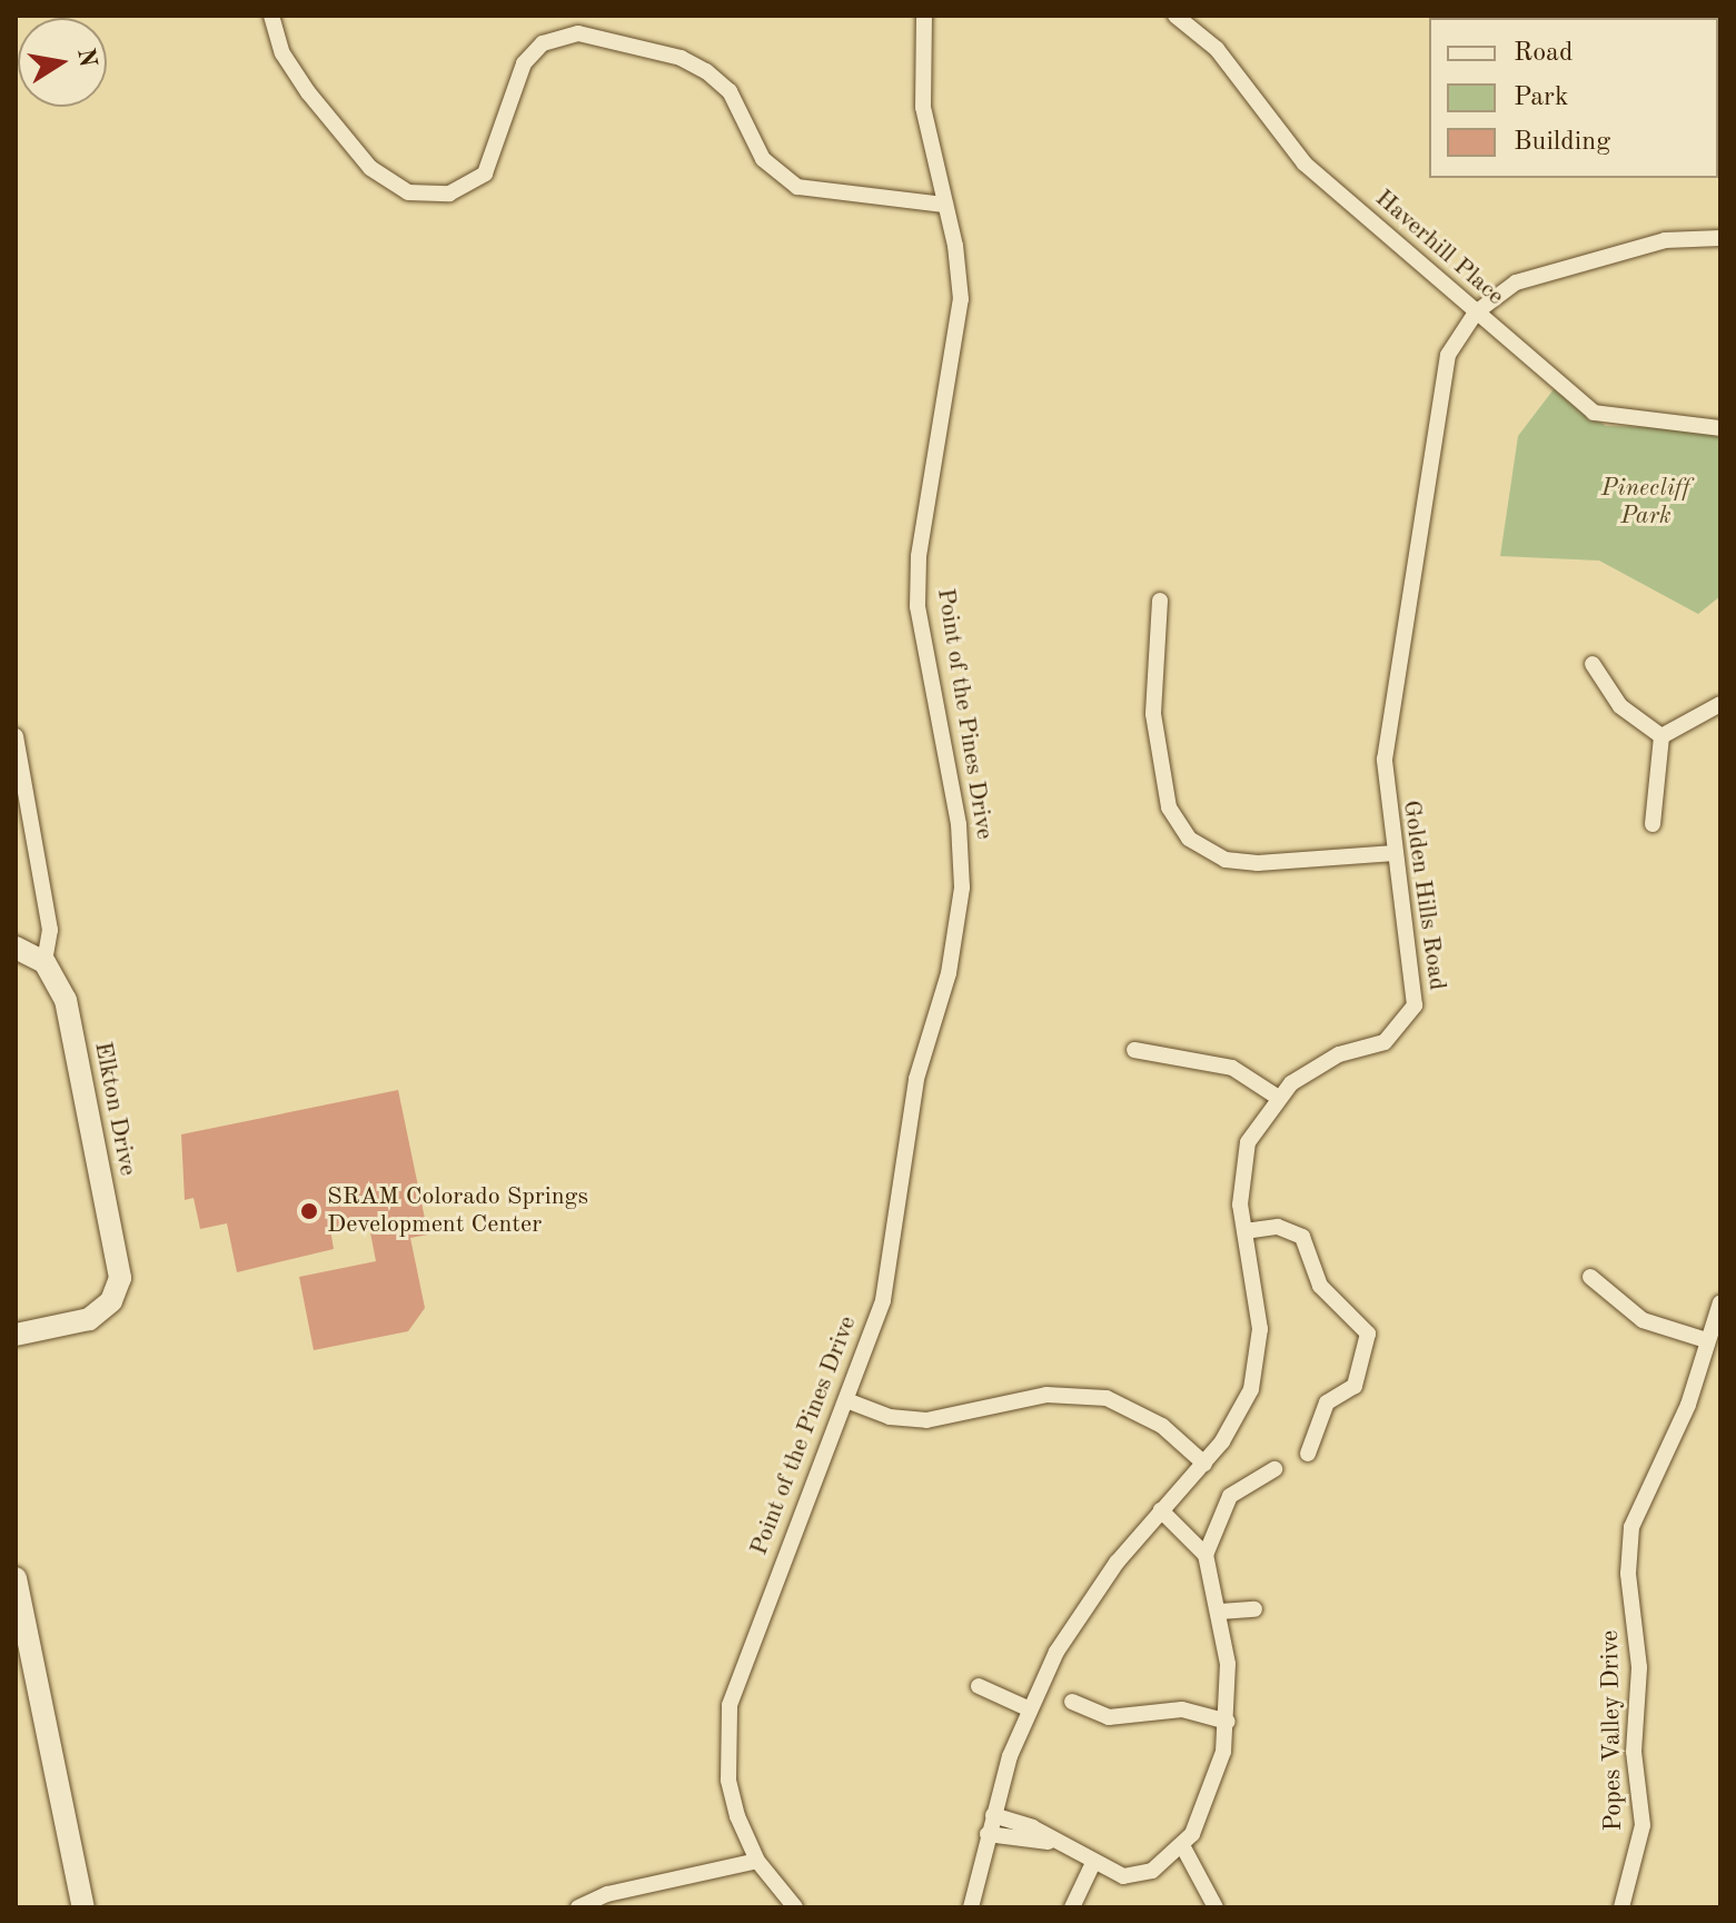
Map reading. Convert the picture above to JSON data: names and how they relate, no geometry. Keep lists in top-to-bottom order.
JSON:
{
  "streets": {
    "street": [
      "Haverhill Place",
      "Point of the Pines Drive",
      "Golden Hills Road",
      "Elkton Drive",
      "Popes Valley Drive"
    ]
  },
  "crossings": [
    ["Haverhill Place", "Golden Hills Road"]
  ],
  "parks": ["Pinecliff Park"],
  "places": ["SRAM Colorado Springs Development Center"],
  "legend": ["Road", "Park", "Building"],
  "north": "right"
}
